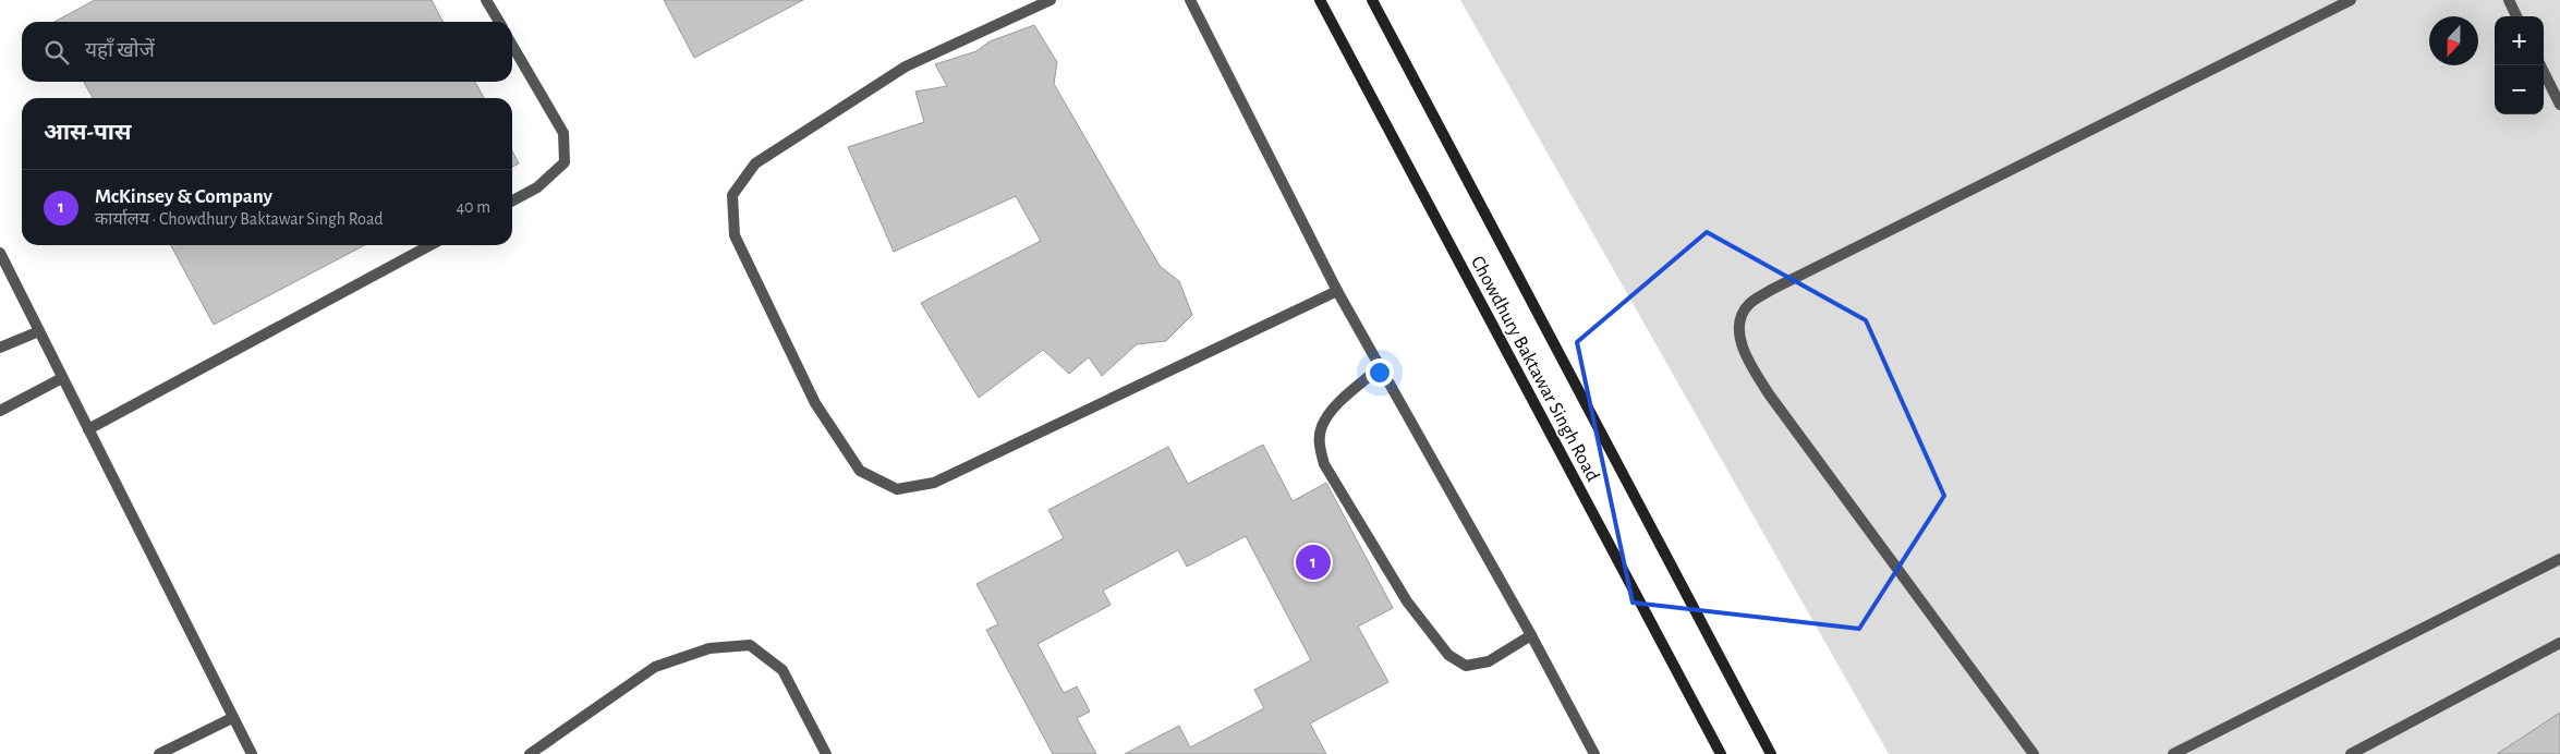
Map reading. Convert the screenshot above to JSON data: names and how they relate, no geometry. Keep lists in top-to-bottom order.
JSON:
{
  "streets": {
    "main road": ["Chowdhury Baktawar Singh Road"]
  },
  "north": "bottom",
  "page": {
    "map_buttons": ["+", "−"],
    "search": "यहाँ खोजें",
    "heading": "आस-पास",
    "list": [
      {
        "mark": "1",
        "name": "McKinsey & Company",
        "note": "कार्यालय · Chowdhury Baktawar Singh Road",
        "value": "40 m"
      }
    ],
    "pins": "1"
  }
}
